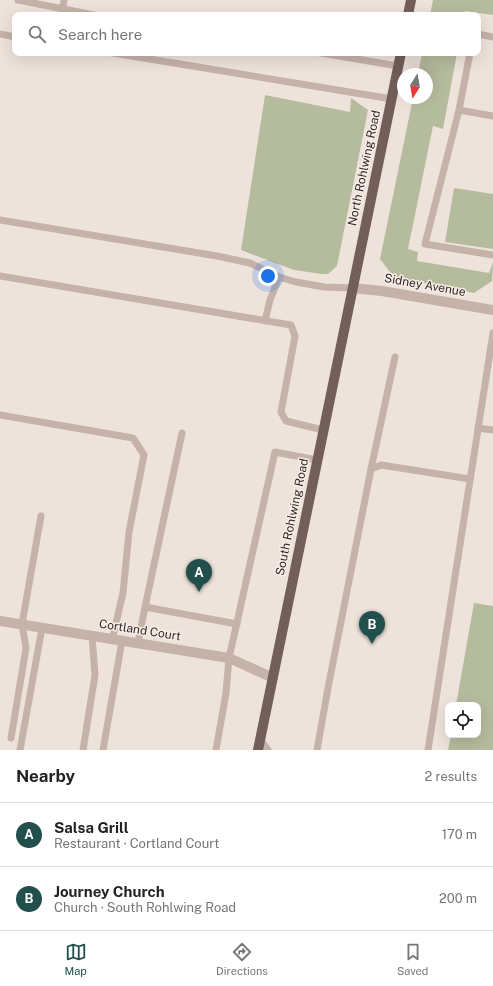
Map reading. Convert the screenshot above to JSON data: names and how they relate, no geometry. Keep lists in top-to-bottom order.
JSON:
{
  "streets": {
    "main road": ["North Rohlwing Road", "South Rohlwing Road"],
    "street": ["Sidney Avenue", "Cortland Court"]
  },
  "crossings": [
    ["North Rohlwing Road", "Sidney Avenue"],
    ["North Rohlwing Road", "South Rohlwing Road"],
    ["Sidney Avenue", "South Rohlwing Road"],
    ["South Rohlwing Road", "Cortland Court"]
  ],
  "north": "bottom",
  "page": {
    "search": "Search here",
    "pins": ["A", "B"],
    "heading": ["Nearby", "2 results"],
    "list": [
      {
        "mark": "A",
        "name": "Salsa Grill",
        "note": "Restaurant · Cortland Court",
        "value": "170 m"
      },
      {
        "mark": "B",
        "name": "Journey Church",
        "note": "Church · South Rohlwing Road",
        "value": "200 m"
      }
    ],
    "nav": ["Map", "Directions", "Saved"]
  }
}
